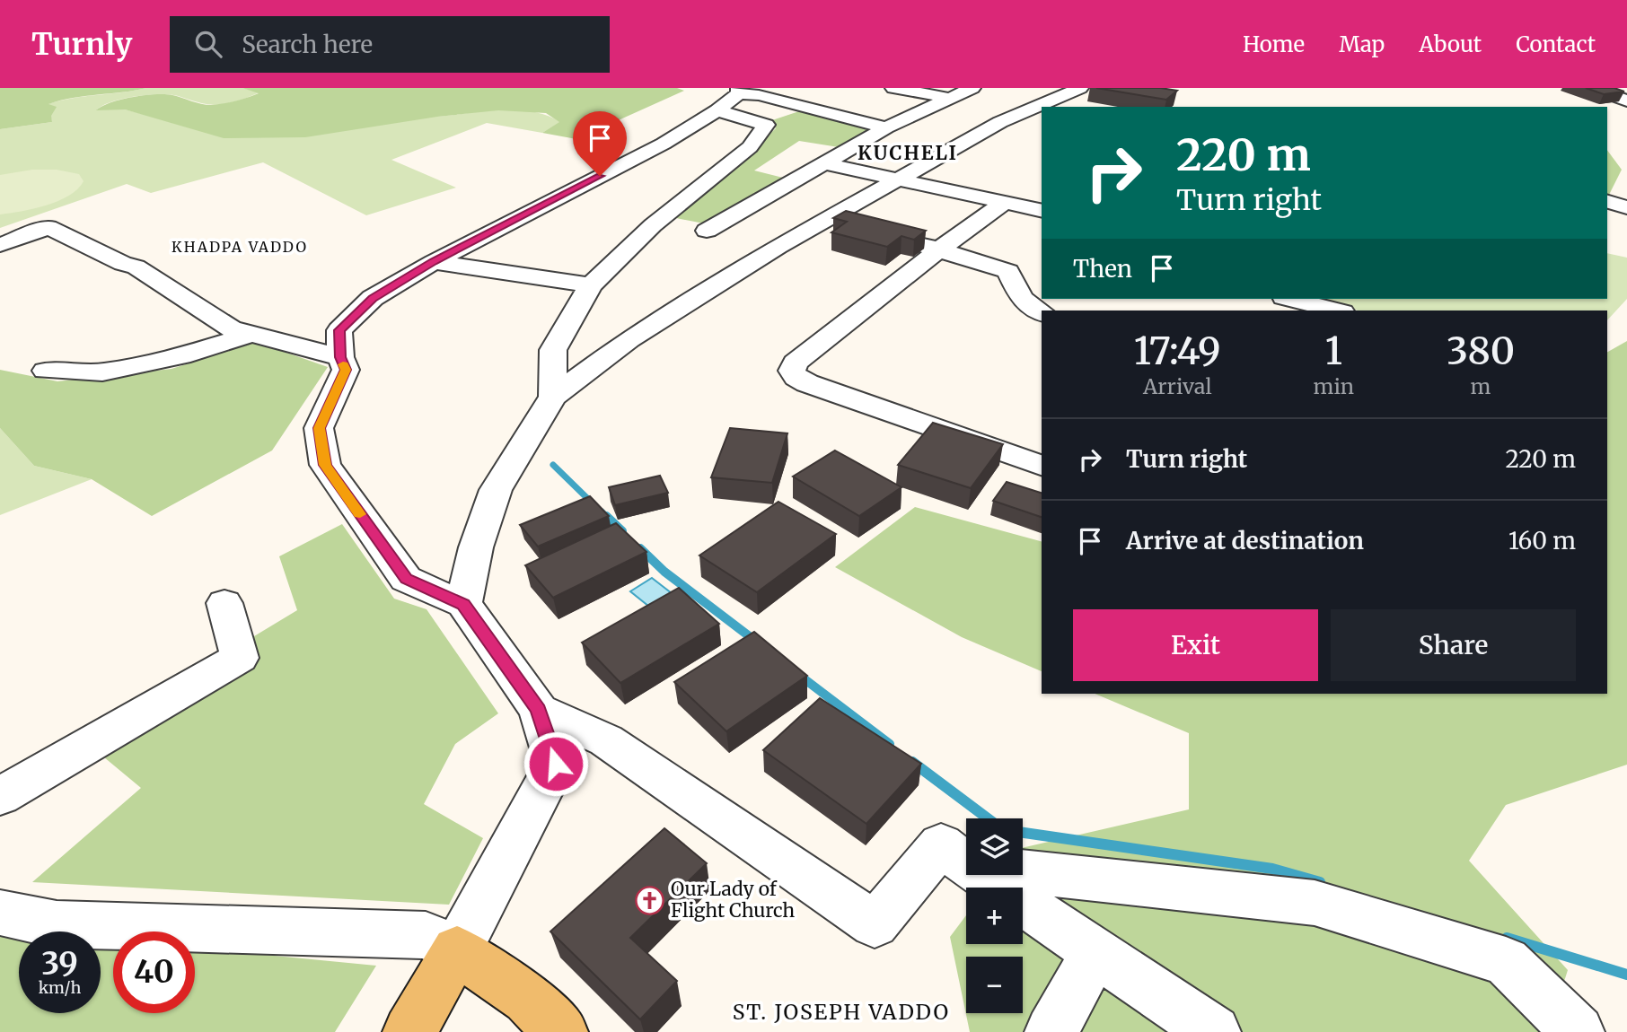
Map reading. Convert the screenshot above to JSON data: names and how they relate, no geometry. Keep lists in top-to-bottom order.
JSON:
{
  "districts": ["KUCHELI", "KHADPA VADDO", "ST. JOSEPH VADDO"],
  "places": {
    "church": ["Our Lady of Flight Church"]
  },
  "page": {
    "header": "Turnly",
    "search": "Search here",
    "nav": [
      "Home",
      "Map",
      "About",
      "Contact"
    ],
    "turn": ["220 m", "Turn right"],
    "then": "Then",
    "eta": [
      "17:49",
      "Arrival",
      "1",
      "min",
      "380",
      "m"
    ],
    "list": [
      {
        "name": "Turn right",
        "value": "220 m"
      },
      {
        "name": "Arrive at destination",
        "value": "160 m"
      }
    ],
    "buttons": ["Exit", "Share"],
    "map_buttons": ["+", "−"],
    "speed": "39 km/h",
    "limit": "40"
  }
}
